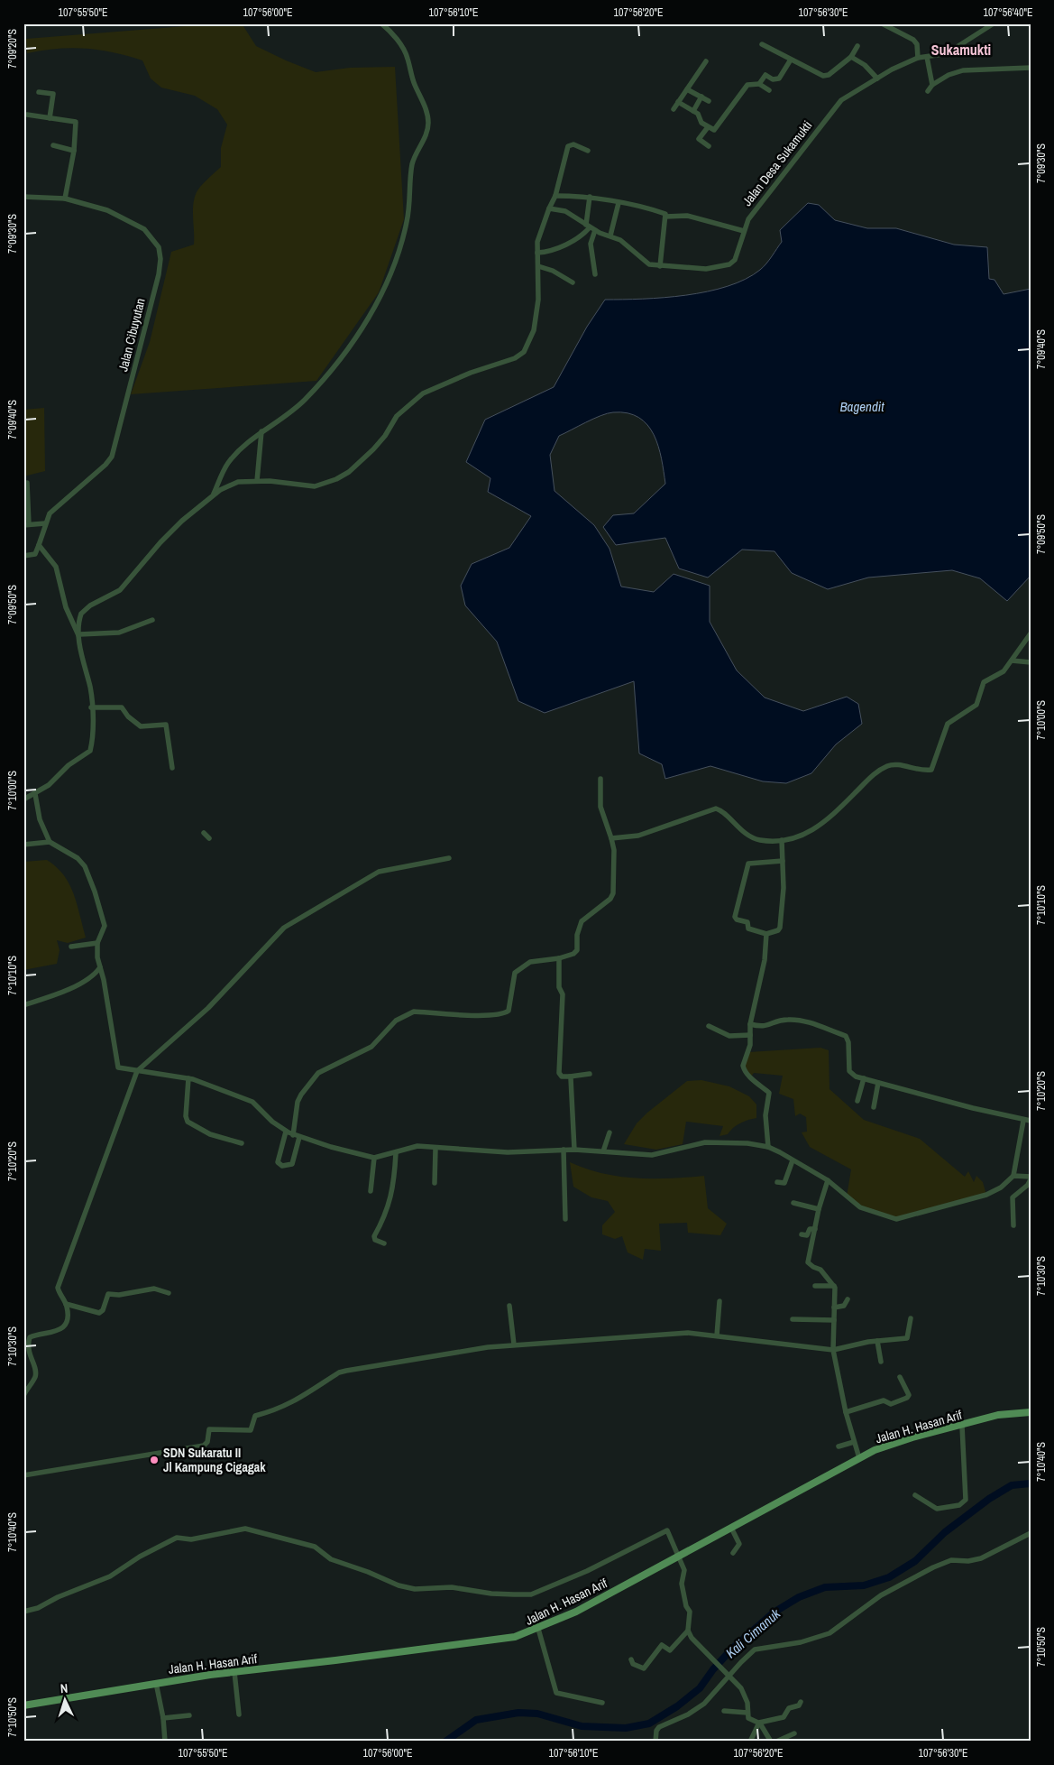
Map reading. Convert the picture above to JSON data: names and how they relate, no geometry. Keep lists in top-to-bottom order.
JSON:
{
  "streets": {
    "main road": ["Jalan H. Hasan Arif"],
    "street": ["Jalan Desa Sukamukti", "Jalan Cibuyutan"]
  },
  "districts": ["Sukamukti"],
  "water": ["Bagendit", "Kali Cimanuk"],
  "places": ["SDN Sukaratu II Jl Kampung Cigagak"],
  "north": "top",
  "coordinates": [
    "107°55'50\"E",
    "107°56'00\"E",
    "107°56'10\"E",
    "107°56'20\"E",
    "107°56'30\"E",
    "107°56'40\"E",
    "7°09'20\"S",
    "7°09'30\"S",
    "7°09'40\"S",
    "7°09'50\"S",
    "7°10'00\"S",
    "7°10'10\"S",
    "7°10'20\"S",
    "7°10'30\"S",
    "7°10'40\"S",
    "7°10'50\"S"
  ]
}
